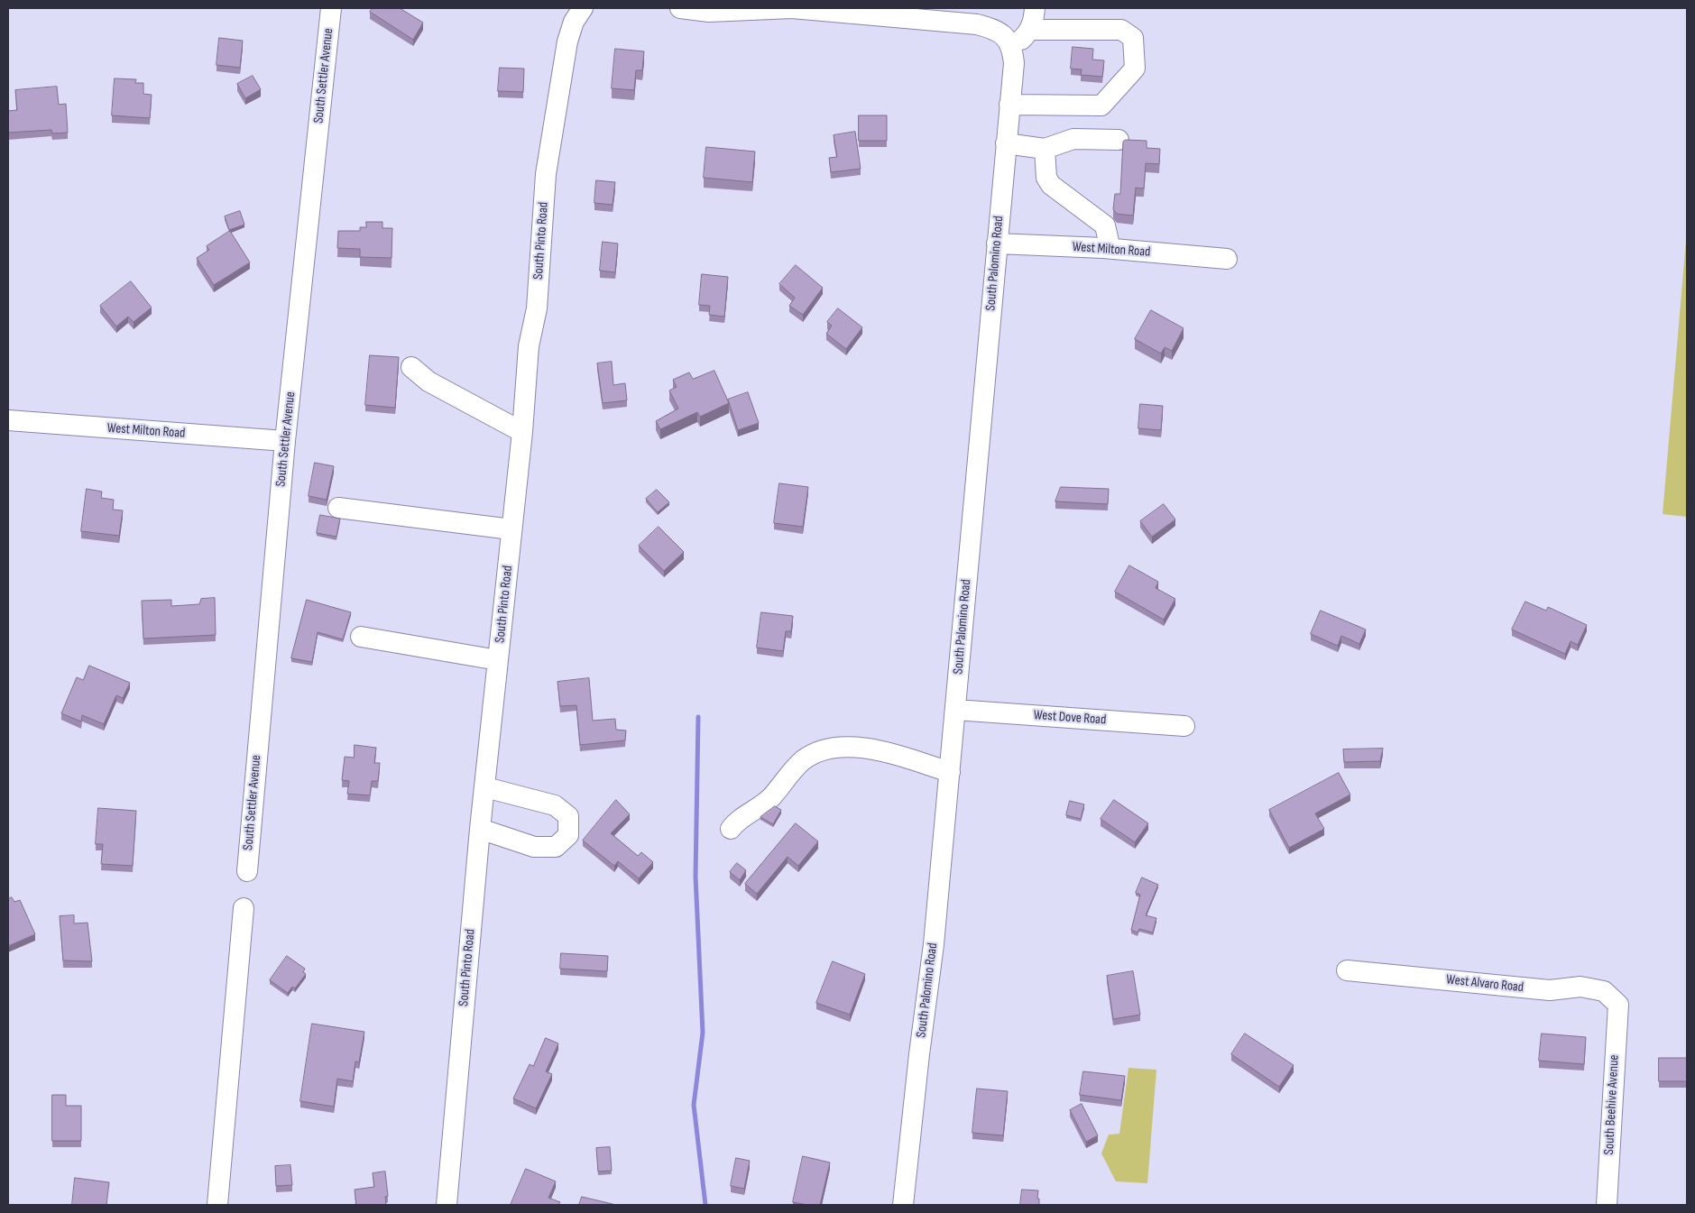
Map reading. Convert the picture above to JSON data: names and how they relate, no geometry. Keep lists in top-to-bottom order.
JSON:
{
  "streets": {
    "street": [
      "South Settler Avenue",
      "South Pinto Road",
      "West Milton Road",
      "South Palomino Road",
      "West Dove Road",
      "West Alvaro Road",
      "South Beehive Avenue"
    ]
  },
  "crossings": [
    ["South Settler Avenue", "West Milton Road"],
    ["West Milton Road", "South Palomino Road"],
    ["South Palomino Road", "West Dove Road"],
    ["West Alvaro Road", "South Beehive Avenue"]
  ]
}
